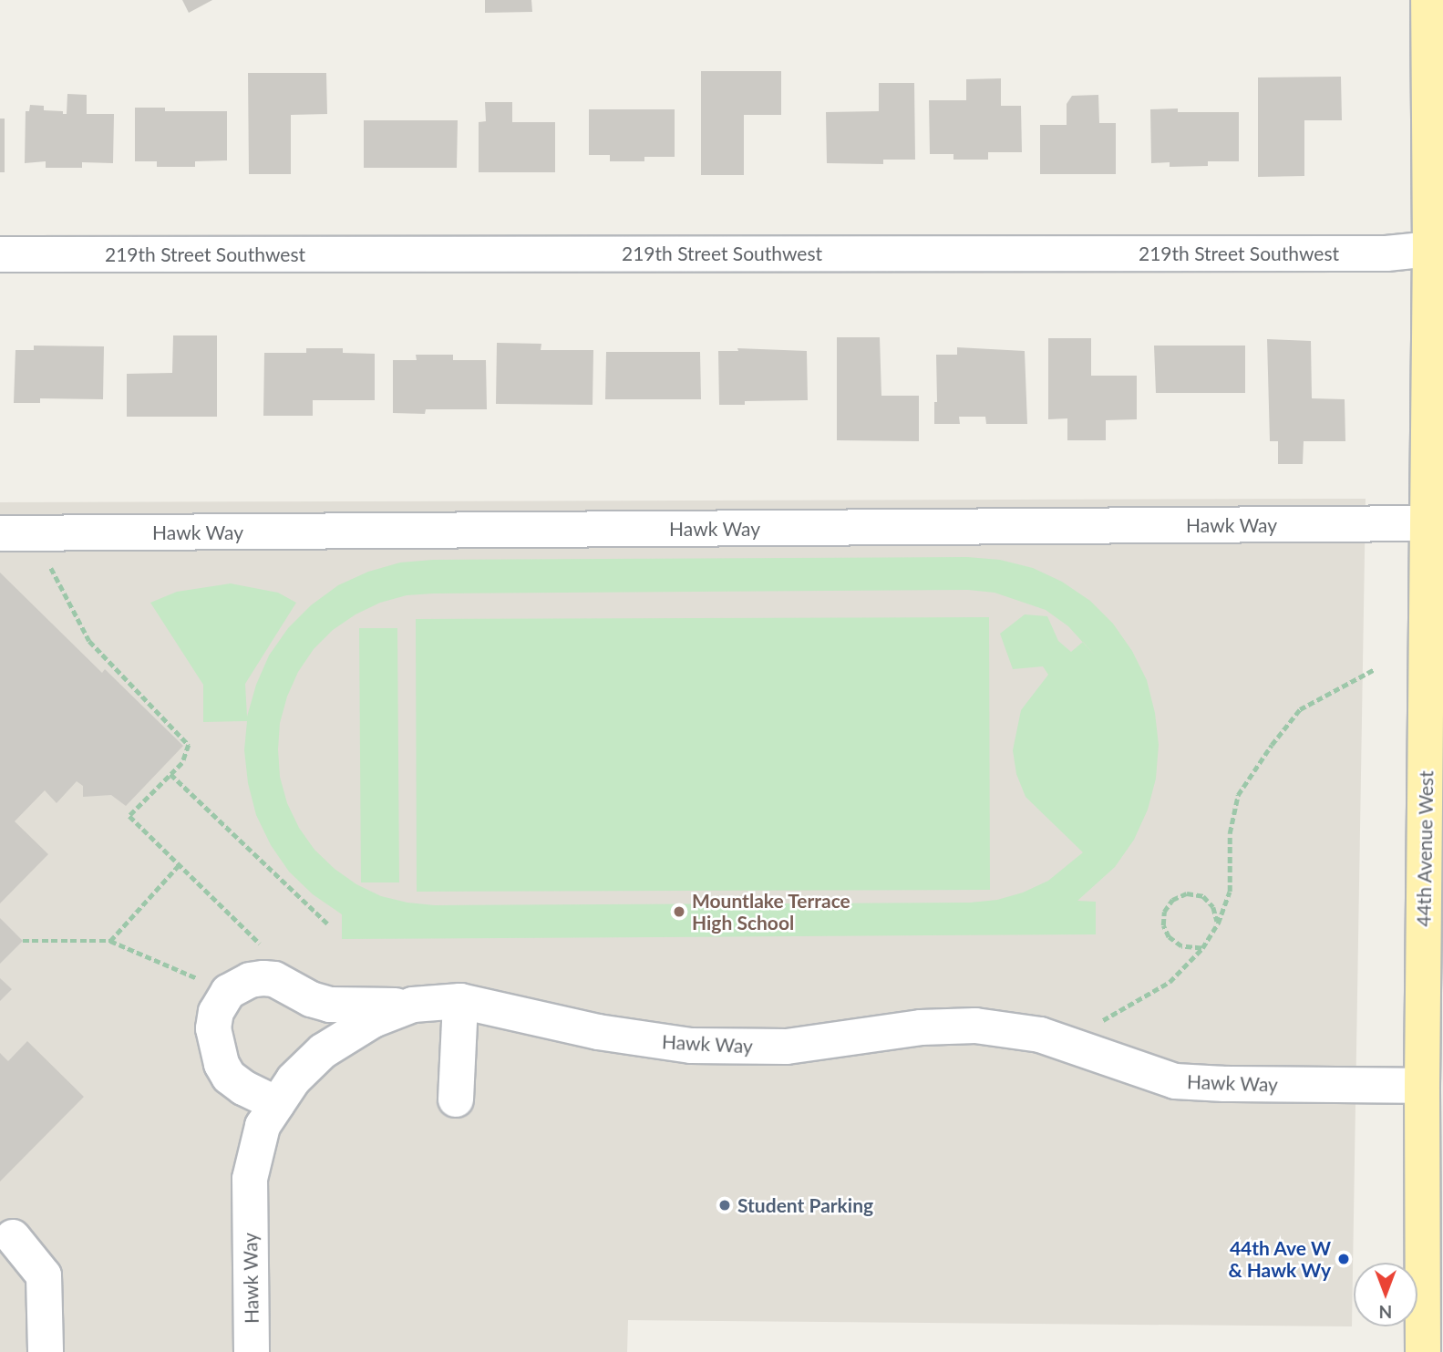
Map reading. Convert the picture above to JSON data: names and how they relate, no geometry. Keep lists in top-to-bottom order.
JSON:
{
  "streets": {
    "main road": ["44th Avenue West"],
    "street": ["219th Street Southwest", "Hawk Way"]
  },
  "crossings": [
    ["219th Street Southwest", "44th Avenue West"],
    ["Hawk Way", "44th Avenue West"]
  ],
  "places": ["Mountlake Terrace High School", "Student Parking", "44th Ave W & Hawk Wy"],
  "north": "bottom"
}
